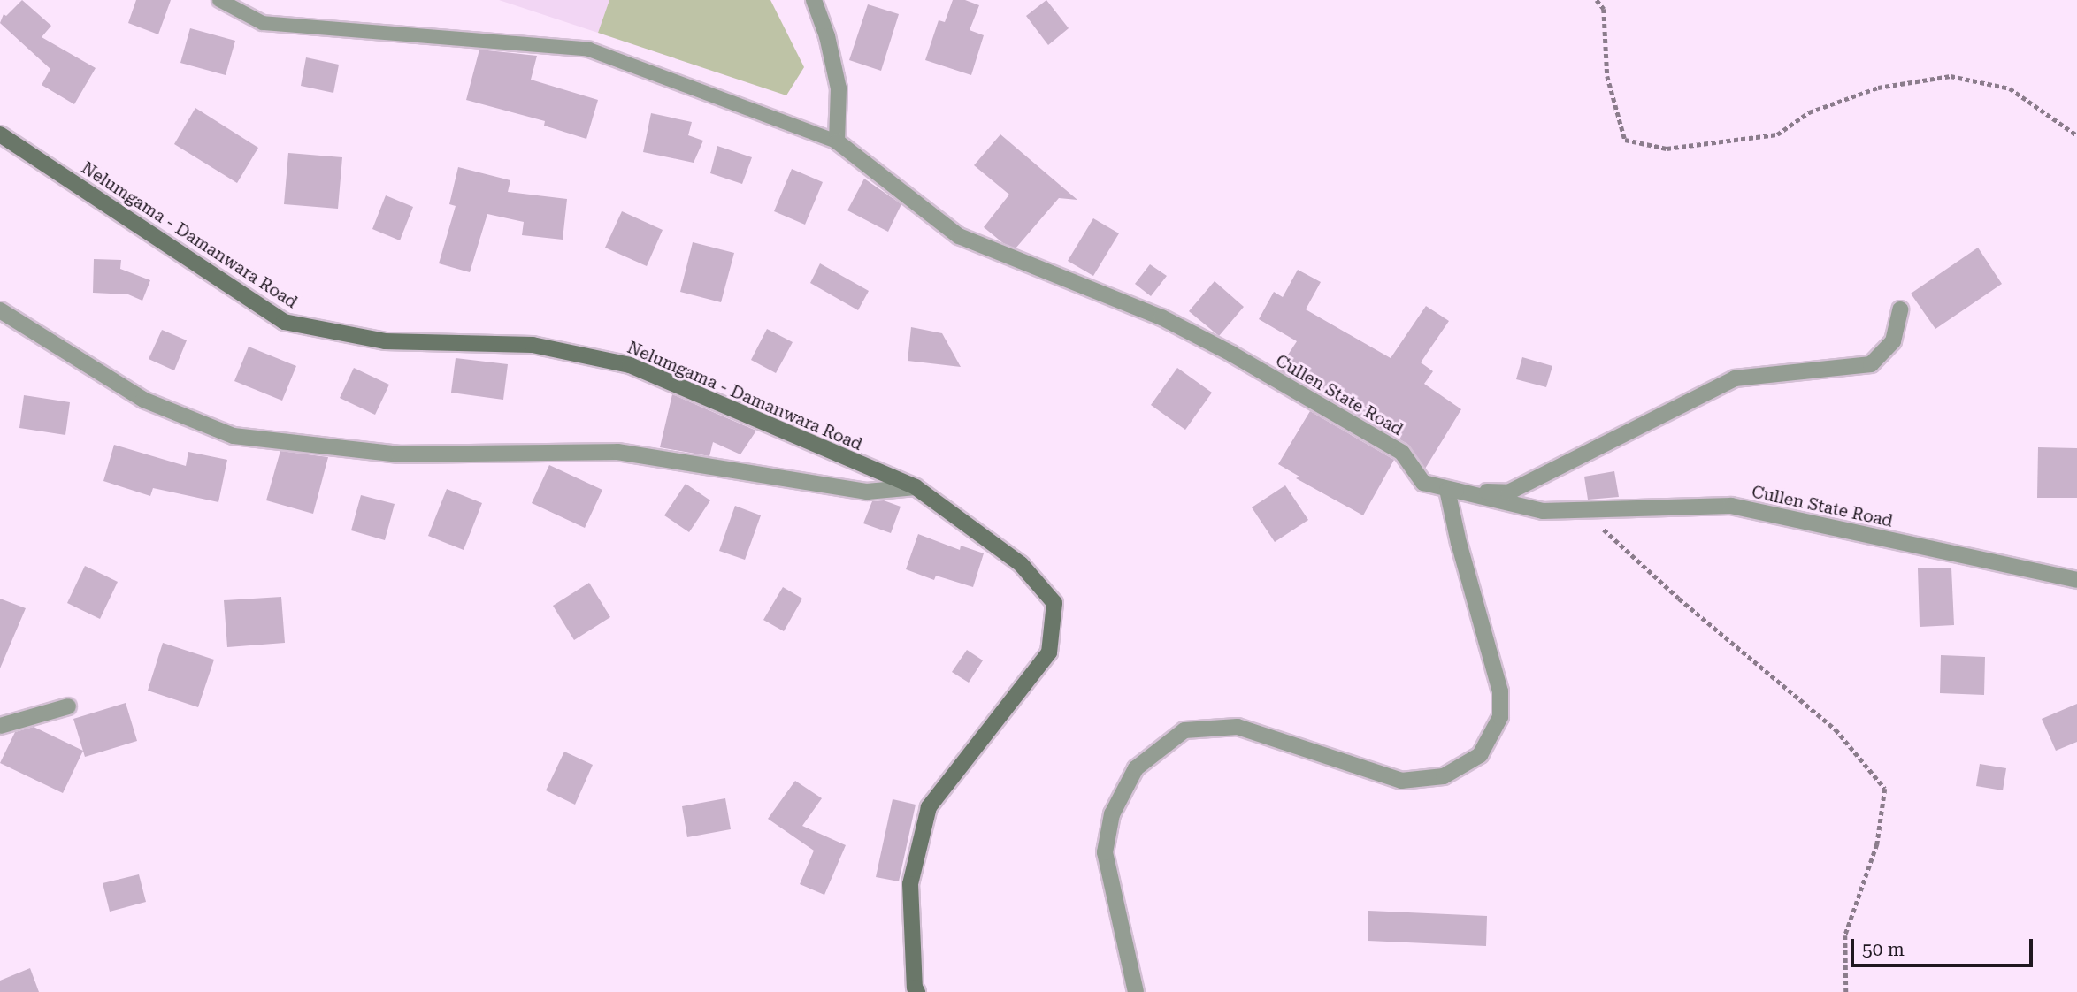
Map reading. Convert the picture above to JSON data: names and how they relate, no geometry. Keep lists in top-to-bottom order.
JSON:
{
  "streets": {
    "street": ["Nelumgama - Damanwara Road", "Cullen State Road"]
  },
  "scale_bar": "50 m"
}
